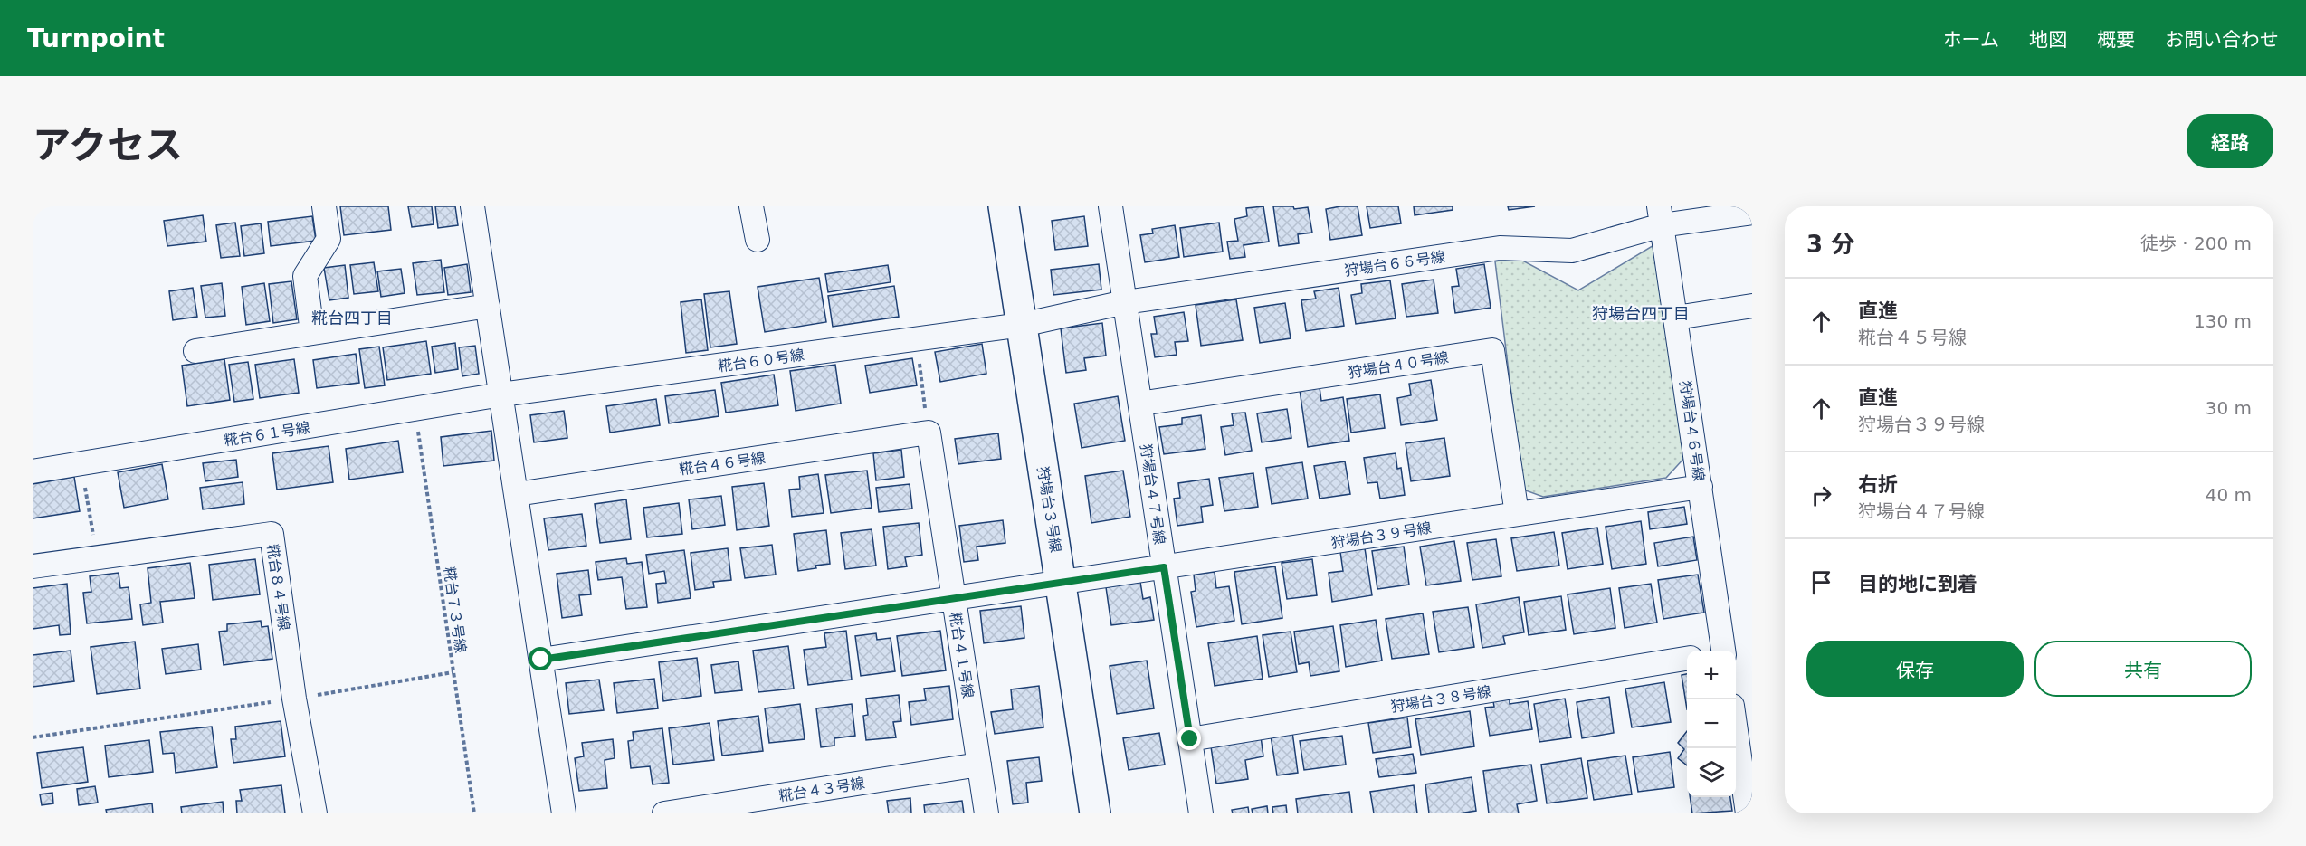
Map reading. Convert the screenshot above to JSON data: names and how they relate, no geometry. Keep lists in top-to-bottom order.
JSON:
{
  "streets": {
    "street": [
      "狩場台６６号線",
      "糀台６０号線",
      "狩場台４０号線",
      "狩場台４６号線",
      "糀台６１号線",
      "糀台４６号線",
      "狩場台４７号線",
      "狩場台３号線",
      "狩場台３９号線",
      "糀台８４号線",
      "糀台４１号線",
      "狩場台３８号線",
      "糀台４３号線"
    ],
    "path": ["糀台７３号線"]
  },
  "crossings": [
    ["狩場台６６号線", "糀台６０号線"],
    ["狩場台６６号線", "狩場台４６号線"],
    ["狩場台６６号線", "狩場台４７号線"],
    ["狩場台６６号線", "狩場台３号線"],
    ["糀台６０号線", "糀台６１号線"],
    ["糀台６０号線", "狩場台３号線"],
    ["狩場台４０号線", "狩場台４７号線"],
    ["狩場台４０号線", "狩場台３９号線"],
    ["狩場台４６号線", "狩場台３９号線"],
    ["糀台６１号線", "糀台７３号線"],
    ["糀台４６号線", "糀台４１号線"],
    ["狩場台４７号線", "狩場台３９号線"],
    ["狩場台４７号線", "狩場台３８号線"],
    ["狩場台３号線", "狩場台３９号線"],
    ["狩場台３９号線", "糀台４１号線"],
    ["糀台４１号線", "糀台４３号線"]
  ],
  "districts": ["狩場台四丁目", "糀台四丁目"],
  "page": {
    "header": "Turnpoint",
    "nav": [
      "ホーム",
      "地図",
      "概要",
      "お問い合わせ"
    ],
    "title": "アクセス",
    "buttons": [
      "経路",
      ["保存", "共有"]
    ],
    "heading": ["3 分", "徒歩 · 200 m"],
    "list": [
      ["直進", "糀台４５号線", "130 m"],
      ["直進", "狩場台３９号線", "30 m"],
      ["右折", "狩場台４７号線", "40 m"],
      "目的地に到着"
    ],
    "map_buttons": ["+", "−"]
  }
}
